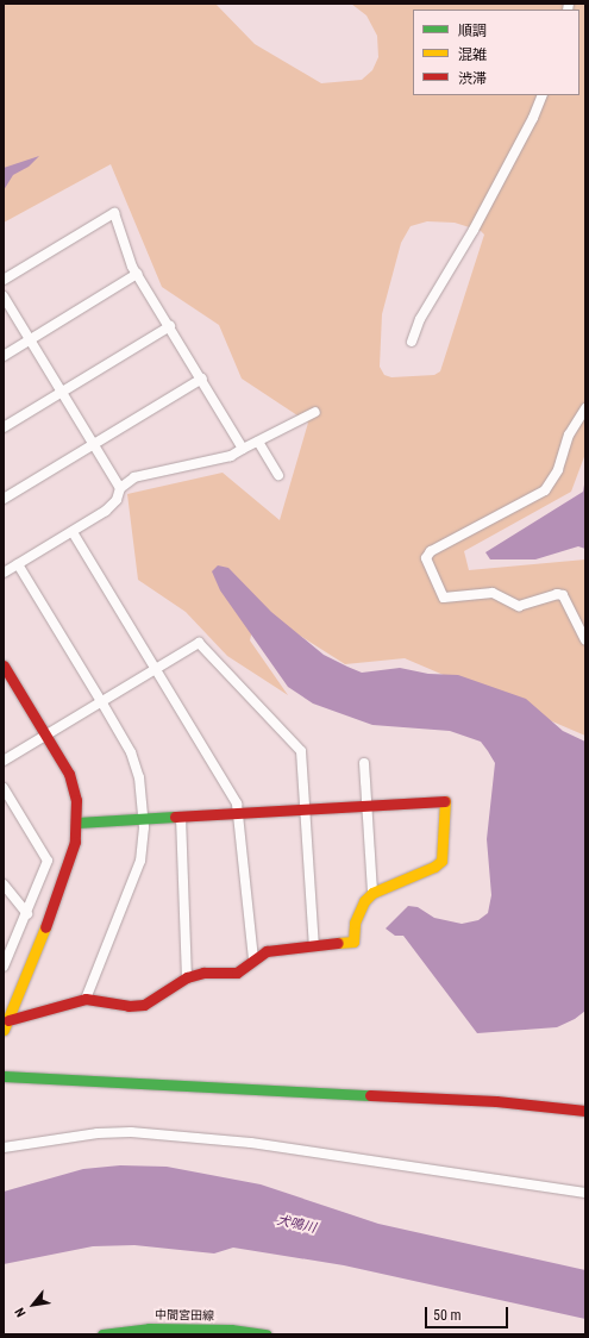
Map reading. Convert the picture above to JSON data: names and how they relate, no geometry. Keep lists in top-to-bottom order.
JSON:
{
  "streets": {
    "street": ["中間宮田線"]
  },
  "water": ["犬鳴川"],
  "legend": ["順調", "混雑", "渋滞"],
  "scale_bar": "50 m",
  "north": "bottom left"
}
